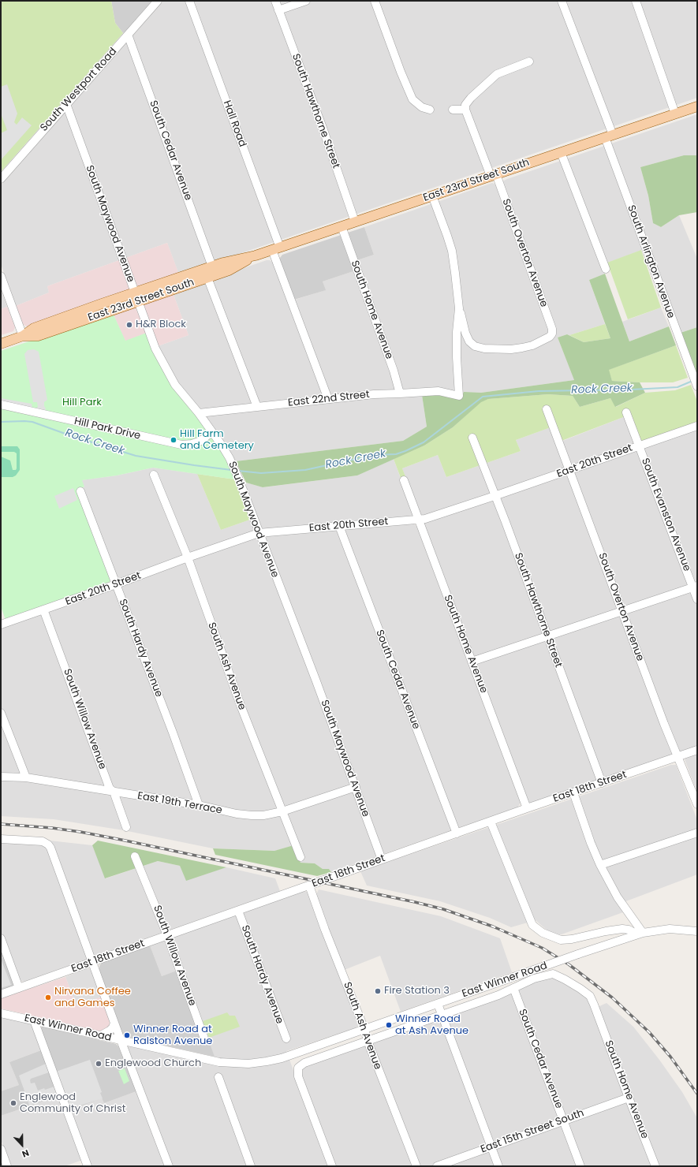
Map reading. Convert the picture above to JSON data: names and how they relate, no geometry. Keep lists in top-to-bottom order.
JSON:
{
  "streets": {
    "main road": ["East 23rd Street South"],
    "street": [
      "South Westport Road",
      "South Hawthorne Street",
      "Hall Road",
      "South Cedar Avenue",
      "South Maywood Avenue",
      "South Overton Avenue",
      "South Arlington Avenue",
      "South Home Avenue",
      "East 22nd Street",
      "Hill Park Drive",
      "East 20th Street",
      "South Evanston Avenue",
      "South Hardy Avenue",
      "South Ash Avenue",
      "South Willow Avenue",
      "East 18th Street",
      "East 19th Terrace",
      "East Winner Road",
      "East 15th Street South"
    ]
  },
  "crossings": [
    ["South Westport Road", "South Cedar Avenue"],
    ["South Westport Road", "South Maywood Avenue"],
    ["South Hawthorne Street", "East 23rd Street South"],
    ["South Hawthorne Street", "East 20th Street"],
    ["South Hawthorne Street", "East 18th Street"],
    ["Hall Road", "East 23rd Street South"],
    ["Hall Road", "East 22nd Street"],
    ["South Cedar Avenue", "East 23rd Street South"],
    ["South Cedar Avenue", "South Home Avenue"],
    ["South Cedar Avenue", "East 20th Street"],
    ["South Cedar Avenue", "East 18th Street"],
    ["South Cedar Avenue", "East 15th Street South"],
    ["East 23rd Street South", "South Maywood Avenue"],
    ["East 23rd Street South", "South Overton Avenue"],
    ["East 23rd Street South", "South Arlington Avenue"],
    ["East 23rd Street South", "South Home Avenue"],
    ["South Maywood Avenue", "East 22nd Street"],
    ["South Maywood Avenue", "Hill Park Drive"],
    ["South Maywood Avenue", "East 20th Street"],
    ["South Maywood Avenue", "East 18th Street"],
    ["South Maywood Avenue", "East 19th Terrace"],
    ["South Overton Avenue", "East 22nd Street"],
    ["South Overton Avenue", "East 20th Street"],
    ["South Overton Avenue", "East 18th Street"],
    ["South Home Avenue", "East 22nd Street"],
    ["South Home Avenue", "East 20th Street"],
    ["South Home Avenue", "East 18th Street"],
    ["South Home Avenue", "East 15th Street South"],
    ["East 20th Street", "South Evanston Avenue"],
    ["East 20th Street", "South Hardy Avenue"],
    ["East 20th Street", "South Ash Avenue"],
    ["East 20th Street", "South Willow Avenue"],
    ["South Hardy Avenue", "East 18th Street"],
    ["South Hardy Avenue", "East 19th Terrace"],
    ["South Ash Avenue", "East 18th Street"],
    ["South Ash Avenue", "East 19th Terrace"],
    ["South Ash Avenue", "East Winner Road"],
    ["South Willow Avenue", "East 18th Street"],
    ["South Willow Avenue", "East 19th Terrace"]
  ],
  "water": ["Rock Creek"],
  "parks": ["Hill Park"],
  "places": [
    "H&R Block",
    "Hill Farm and Cemetery",
    "Fire Station 3",
    "Nirvana Coffee and Games",
    "Winner Road at Ash Avenue",
    "Winner Road at Ralston Avenue",
    "Englewood Church",
    "Englewood Community of Christ"
  ],
  "north": "bottom"
}
